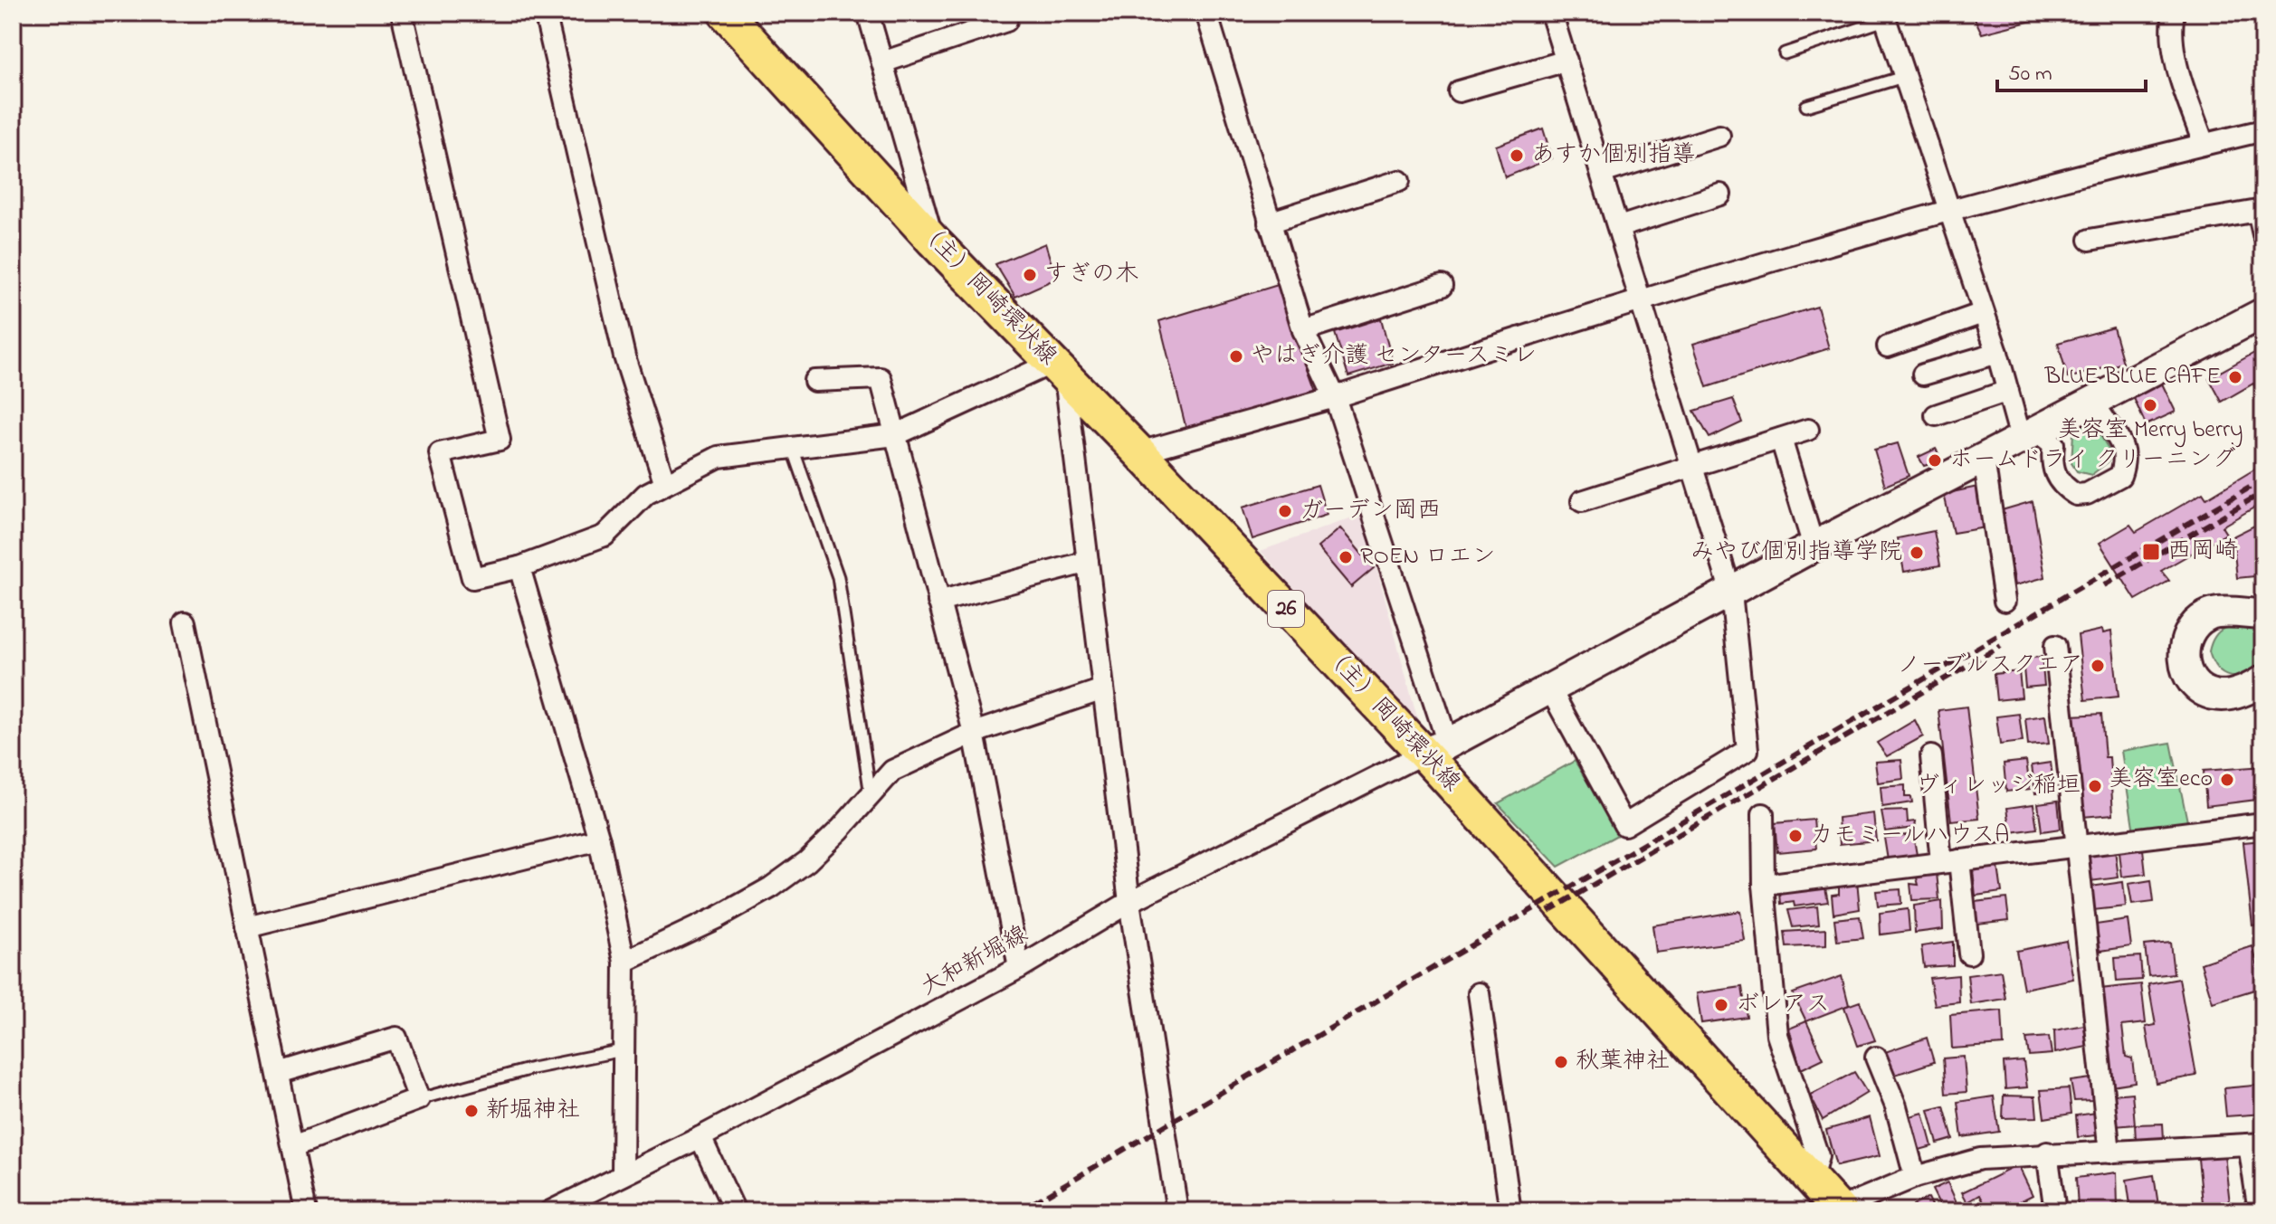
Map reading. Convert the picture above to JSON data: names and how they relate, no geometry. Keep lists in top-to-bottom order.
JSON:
{
  "streets": {
    "main road": ["（主）岡崎環状線", "26"],
    "street": ["大和新堀線"]
  },
  "crossings": [
    ["（主）岡崎環状線", "大和新堀線"]
  ],
  "places": {
    "other": [
      "あすか個別指導",
      "すぎの木",
      "やはぎ介護 センタースミレ",
      "BLUE BLUE CAFE",
      "美容室 Merry berry",
      "ホームドライ クリーニング",
      "ガーデン岡西",
      "みやび個別指導学院",
      "ROEN ロエン",
      "ノーブルスクエア",
      "美容室eco",
      "ヴィレッジ稲垣",
      "カモミールハウスA",
      "ボレアス",
      "秋葉神社",
      "新堀神社"
    ],
    "transit": ["西岡崎"]
  },
  "scale_bar": "50 m"
}
